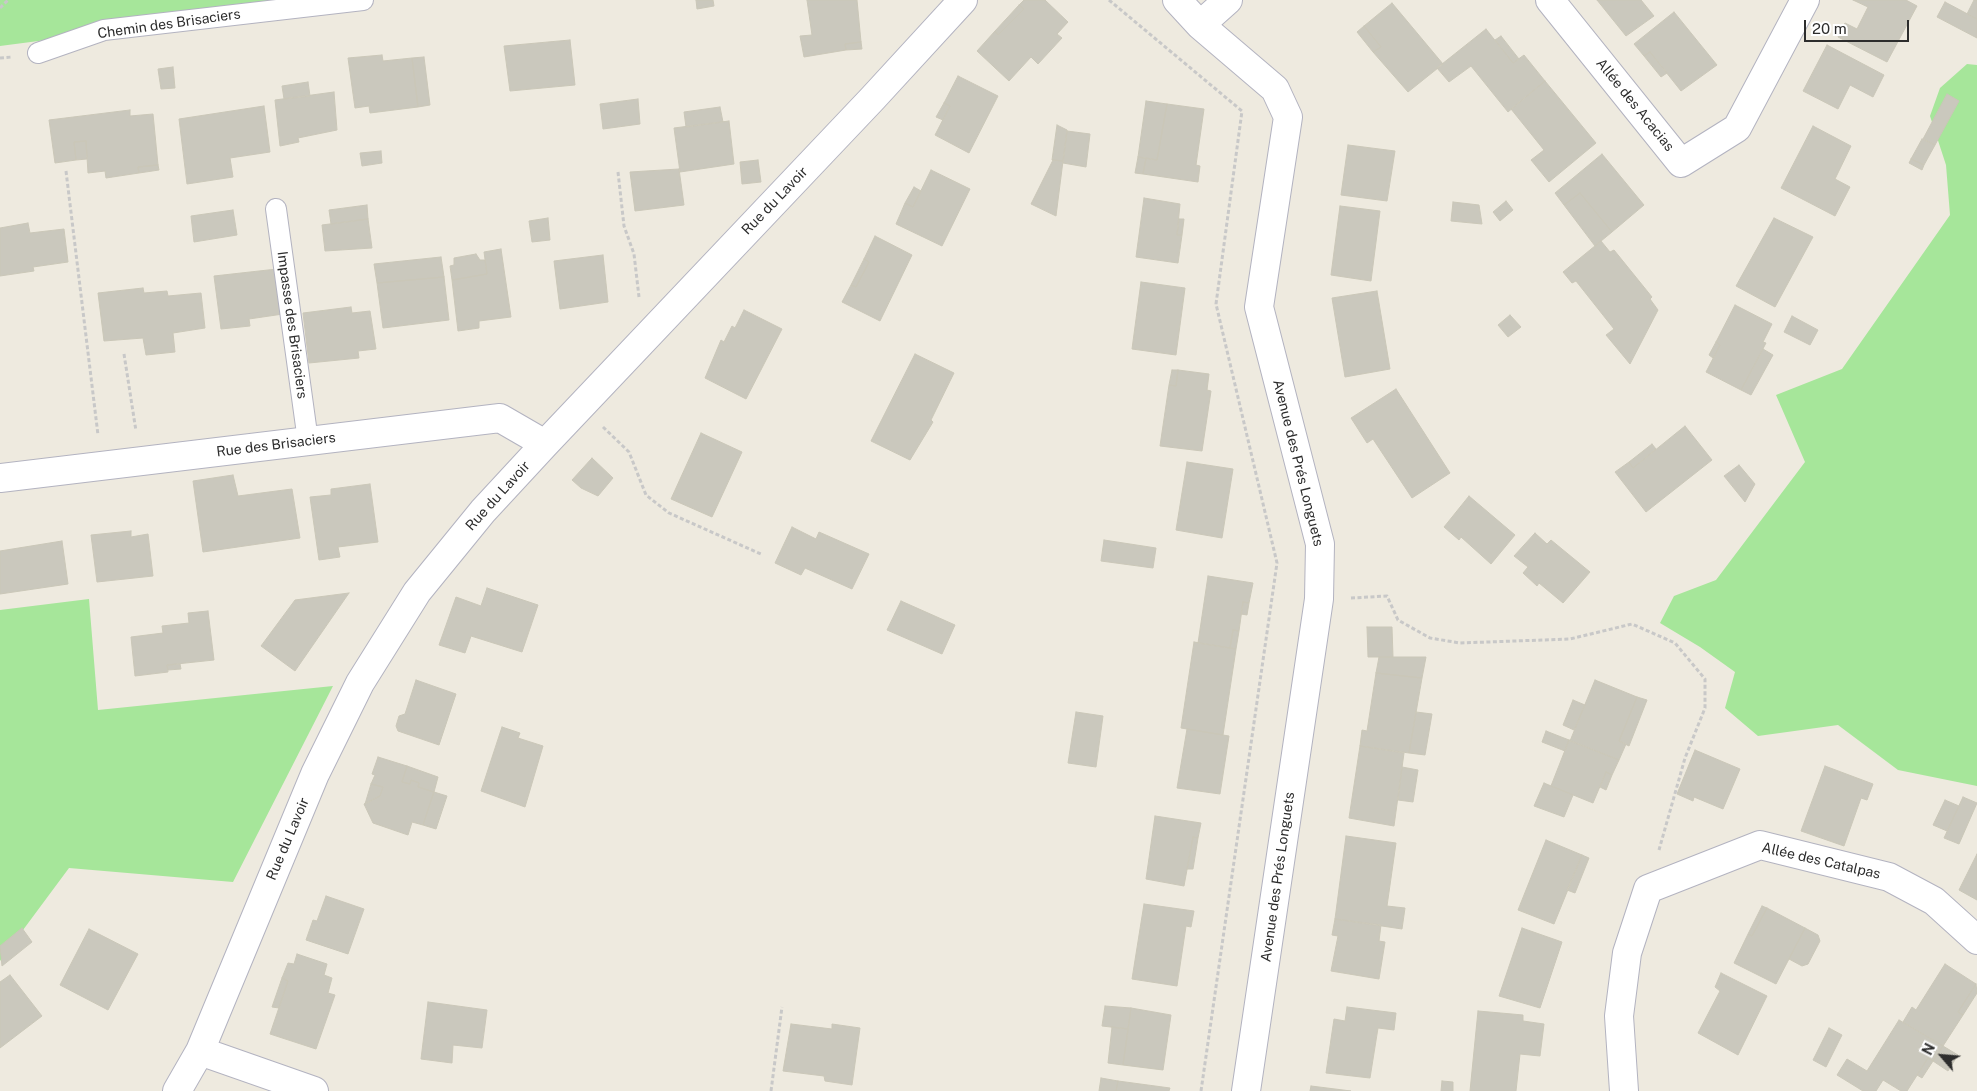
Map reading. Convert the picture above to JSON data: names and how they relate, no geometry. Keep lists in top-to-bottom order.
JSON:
{
  "streets": {
    "street": [
      "Allée des Acacias",
      "Rue du Lavoir",
      "Rue des Brisaciers",
      "Avenue des Prés Longuets",
      "Allée des Catalpas"
    ],
    "lane": ["Chemin des Brisaciers", "Impasse des Brisaciers"]
  },
  "crossings": [
    ["Rue du Lavoir", "Rue des Brisaciers"],
    ["Impasse des Brisaciers", "Rue des Brisaciers"]
  ],
  "scale_bar": "20 m",
  "north": "top left"
}
